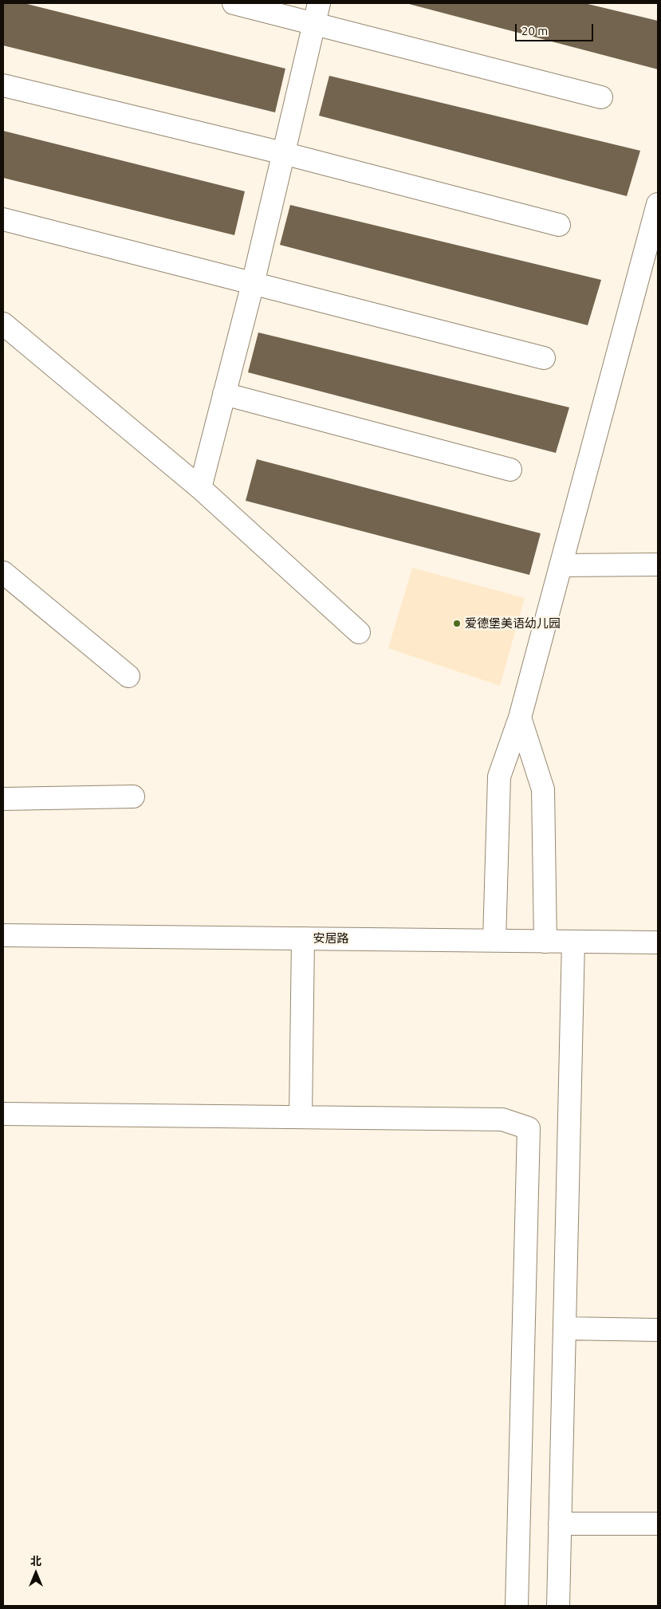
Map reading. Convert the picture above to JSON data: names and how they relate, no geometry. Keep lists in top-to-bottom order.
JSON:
{
  "streets": {
    "street": ["安居路"]
  },
  "places": ["爱德堡美语幼儿园"],
  "scale_bar": "20 m",
  "north": "top"
}
